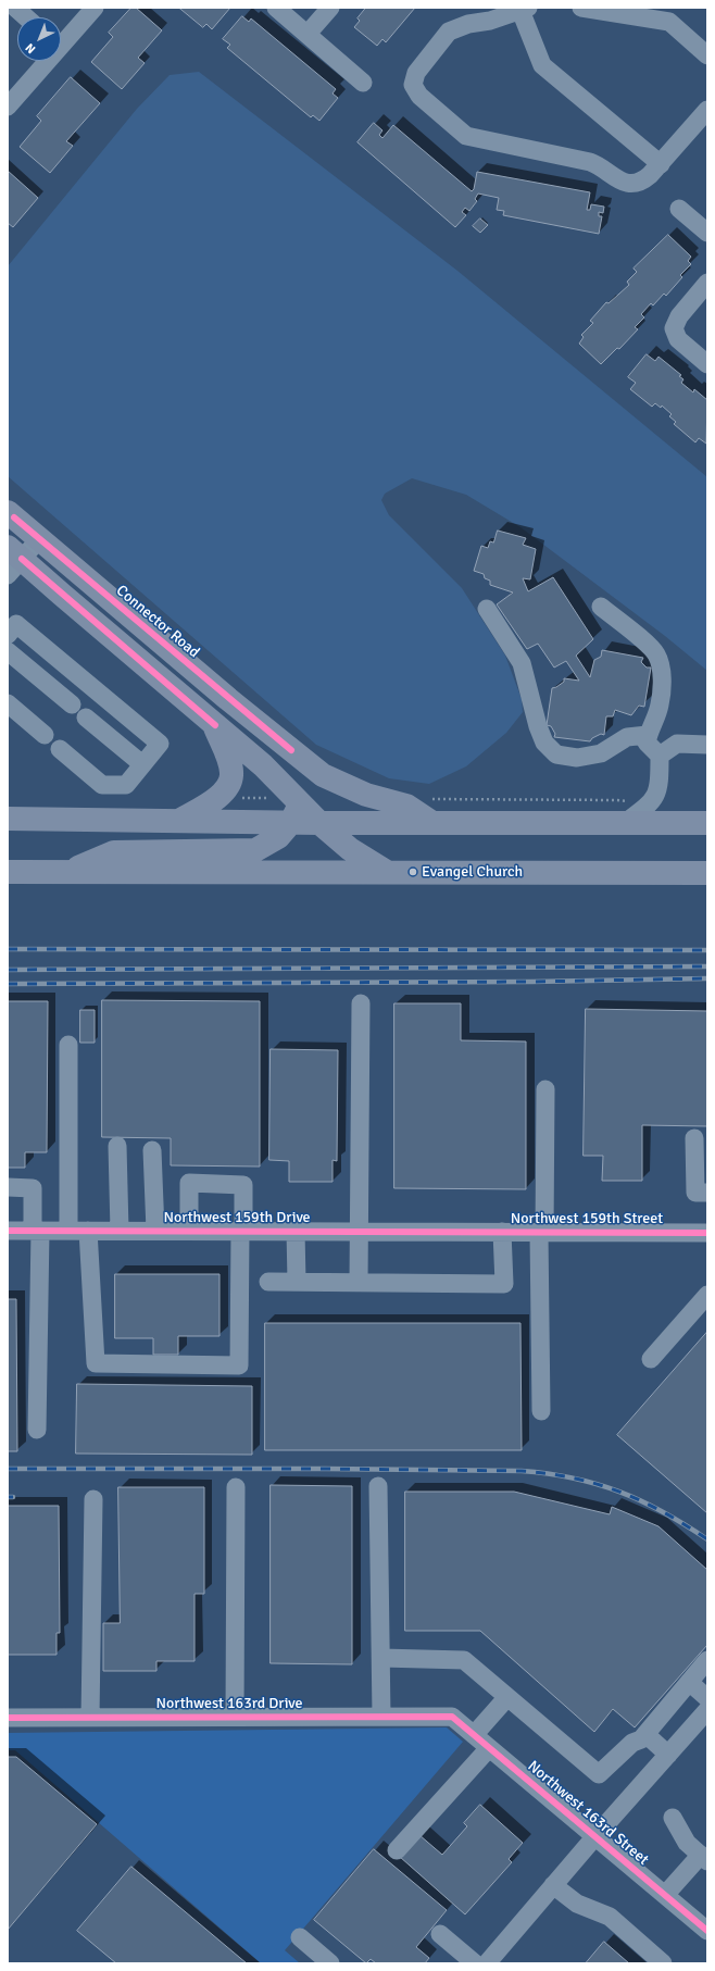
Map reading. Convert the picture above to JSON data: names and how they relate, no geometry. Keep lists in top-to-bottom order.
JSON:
{
  "streets": {
    "main road": ["Connector Road"],
    "street": [
      "Northwest 159th Drive",
      "Northwest 159th Street",
      "Northwest 163rd Drive",
      "Northwest 163rd Street"
    ]
  },
  "crossings": [
    ["Northwest 159th Drive", "Northwest 159th Street"],
    ["Northwest 163rd Drive", "Northwest 163rd Street"]
  ],
  "places": ["Evangel Church"],
  "north": "bottom left"
}
